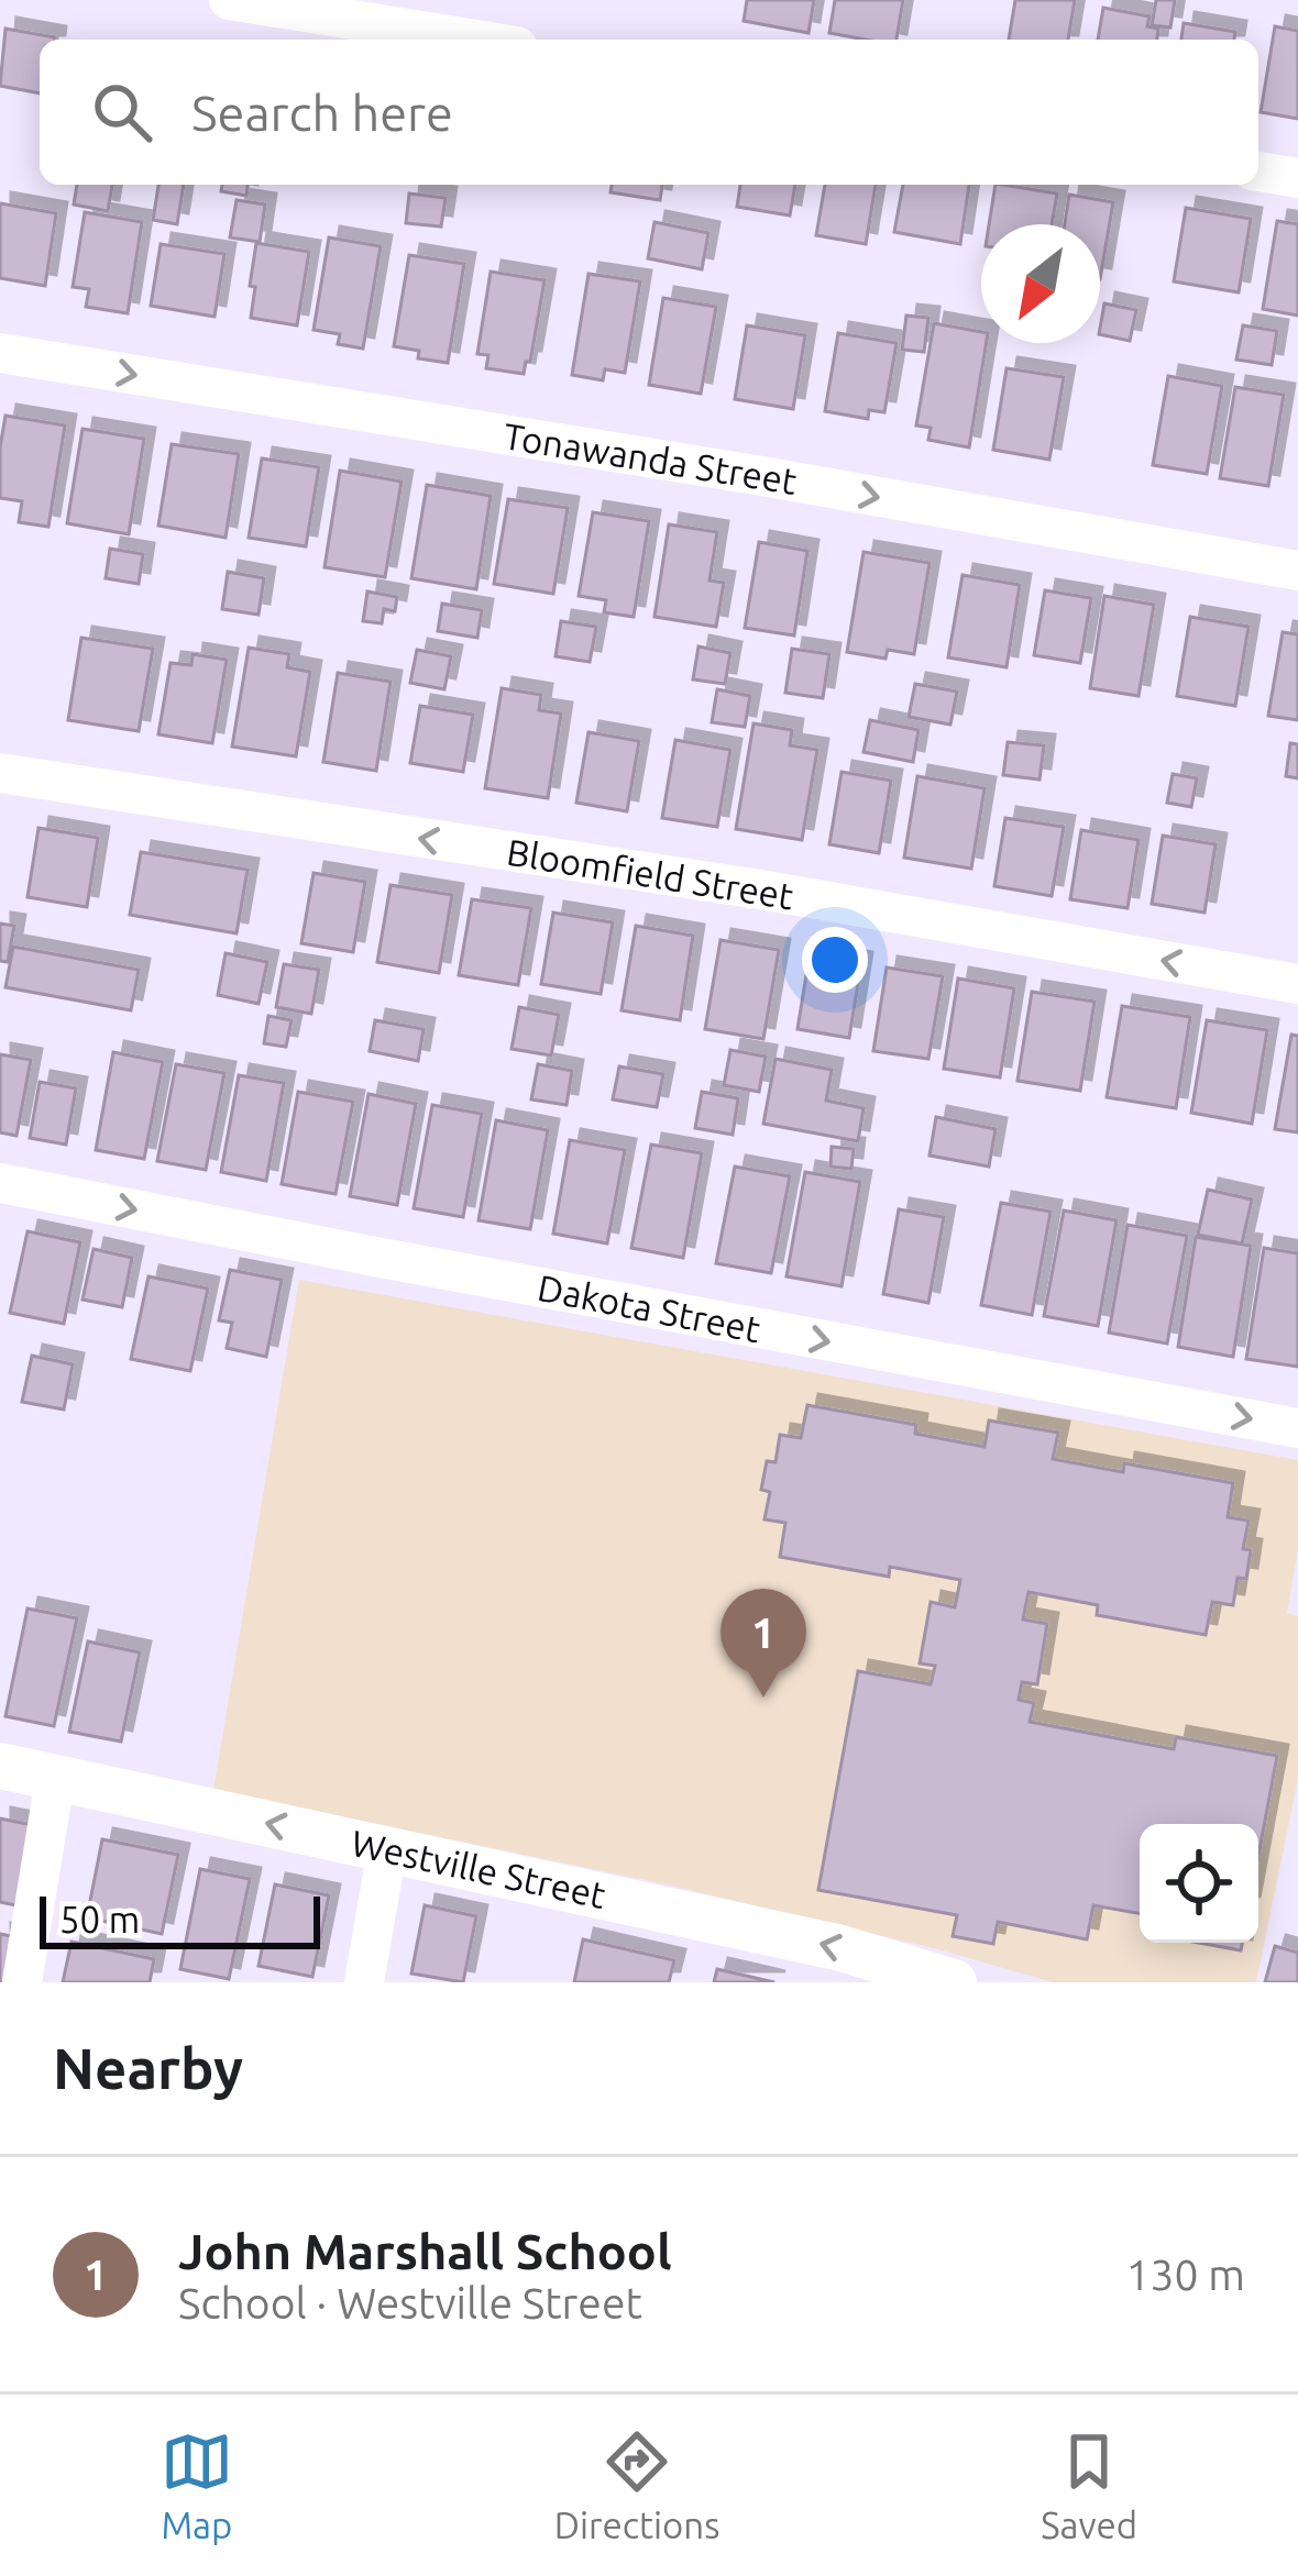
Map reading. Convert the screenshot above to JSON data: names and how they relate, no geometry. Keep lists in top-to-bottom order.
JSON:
{
  "streets": {
    "street": [
      "Tonawanda Street",
      "Bloomfield Street",
      "Dakota Street",
      "Westville Street"
    ]
  },
  "one_way": [
    "Tonawanda Street",
    "Bloomfield Street",
    "Dakota Street",
    "Westville Street"
  ],
  "scale_bar": "50 m",
  "north": "bottom left",
  "page": {
    "search": "Search here",
    "pins": "1",
    "scale": "50 m",
    "heading": "Nearby",
    "list": [
      {
        "mark": "1",
        "name": "John Marshall School",
        "note": "School · Westville Street",
        "value": "130 m"
      }
    ],
    "nav": ["Map", "Directions", "Saved"]
  }
}
